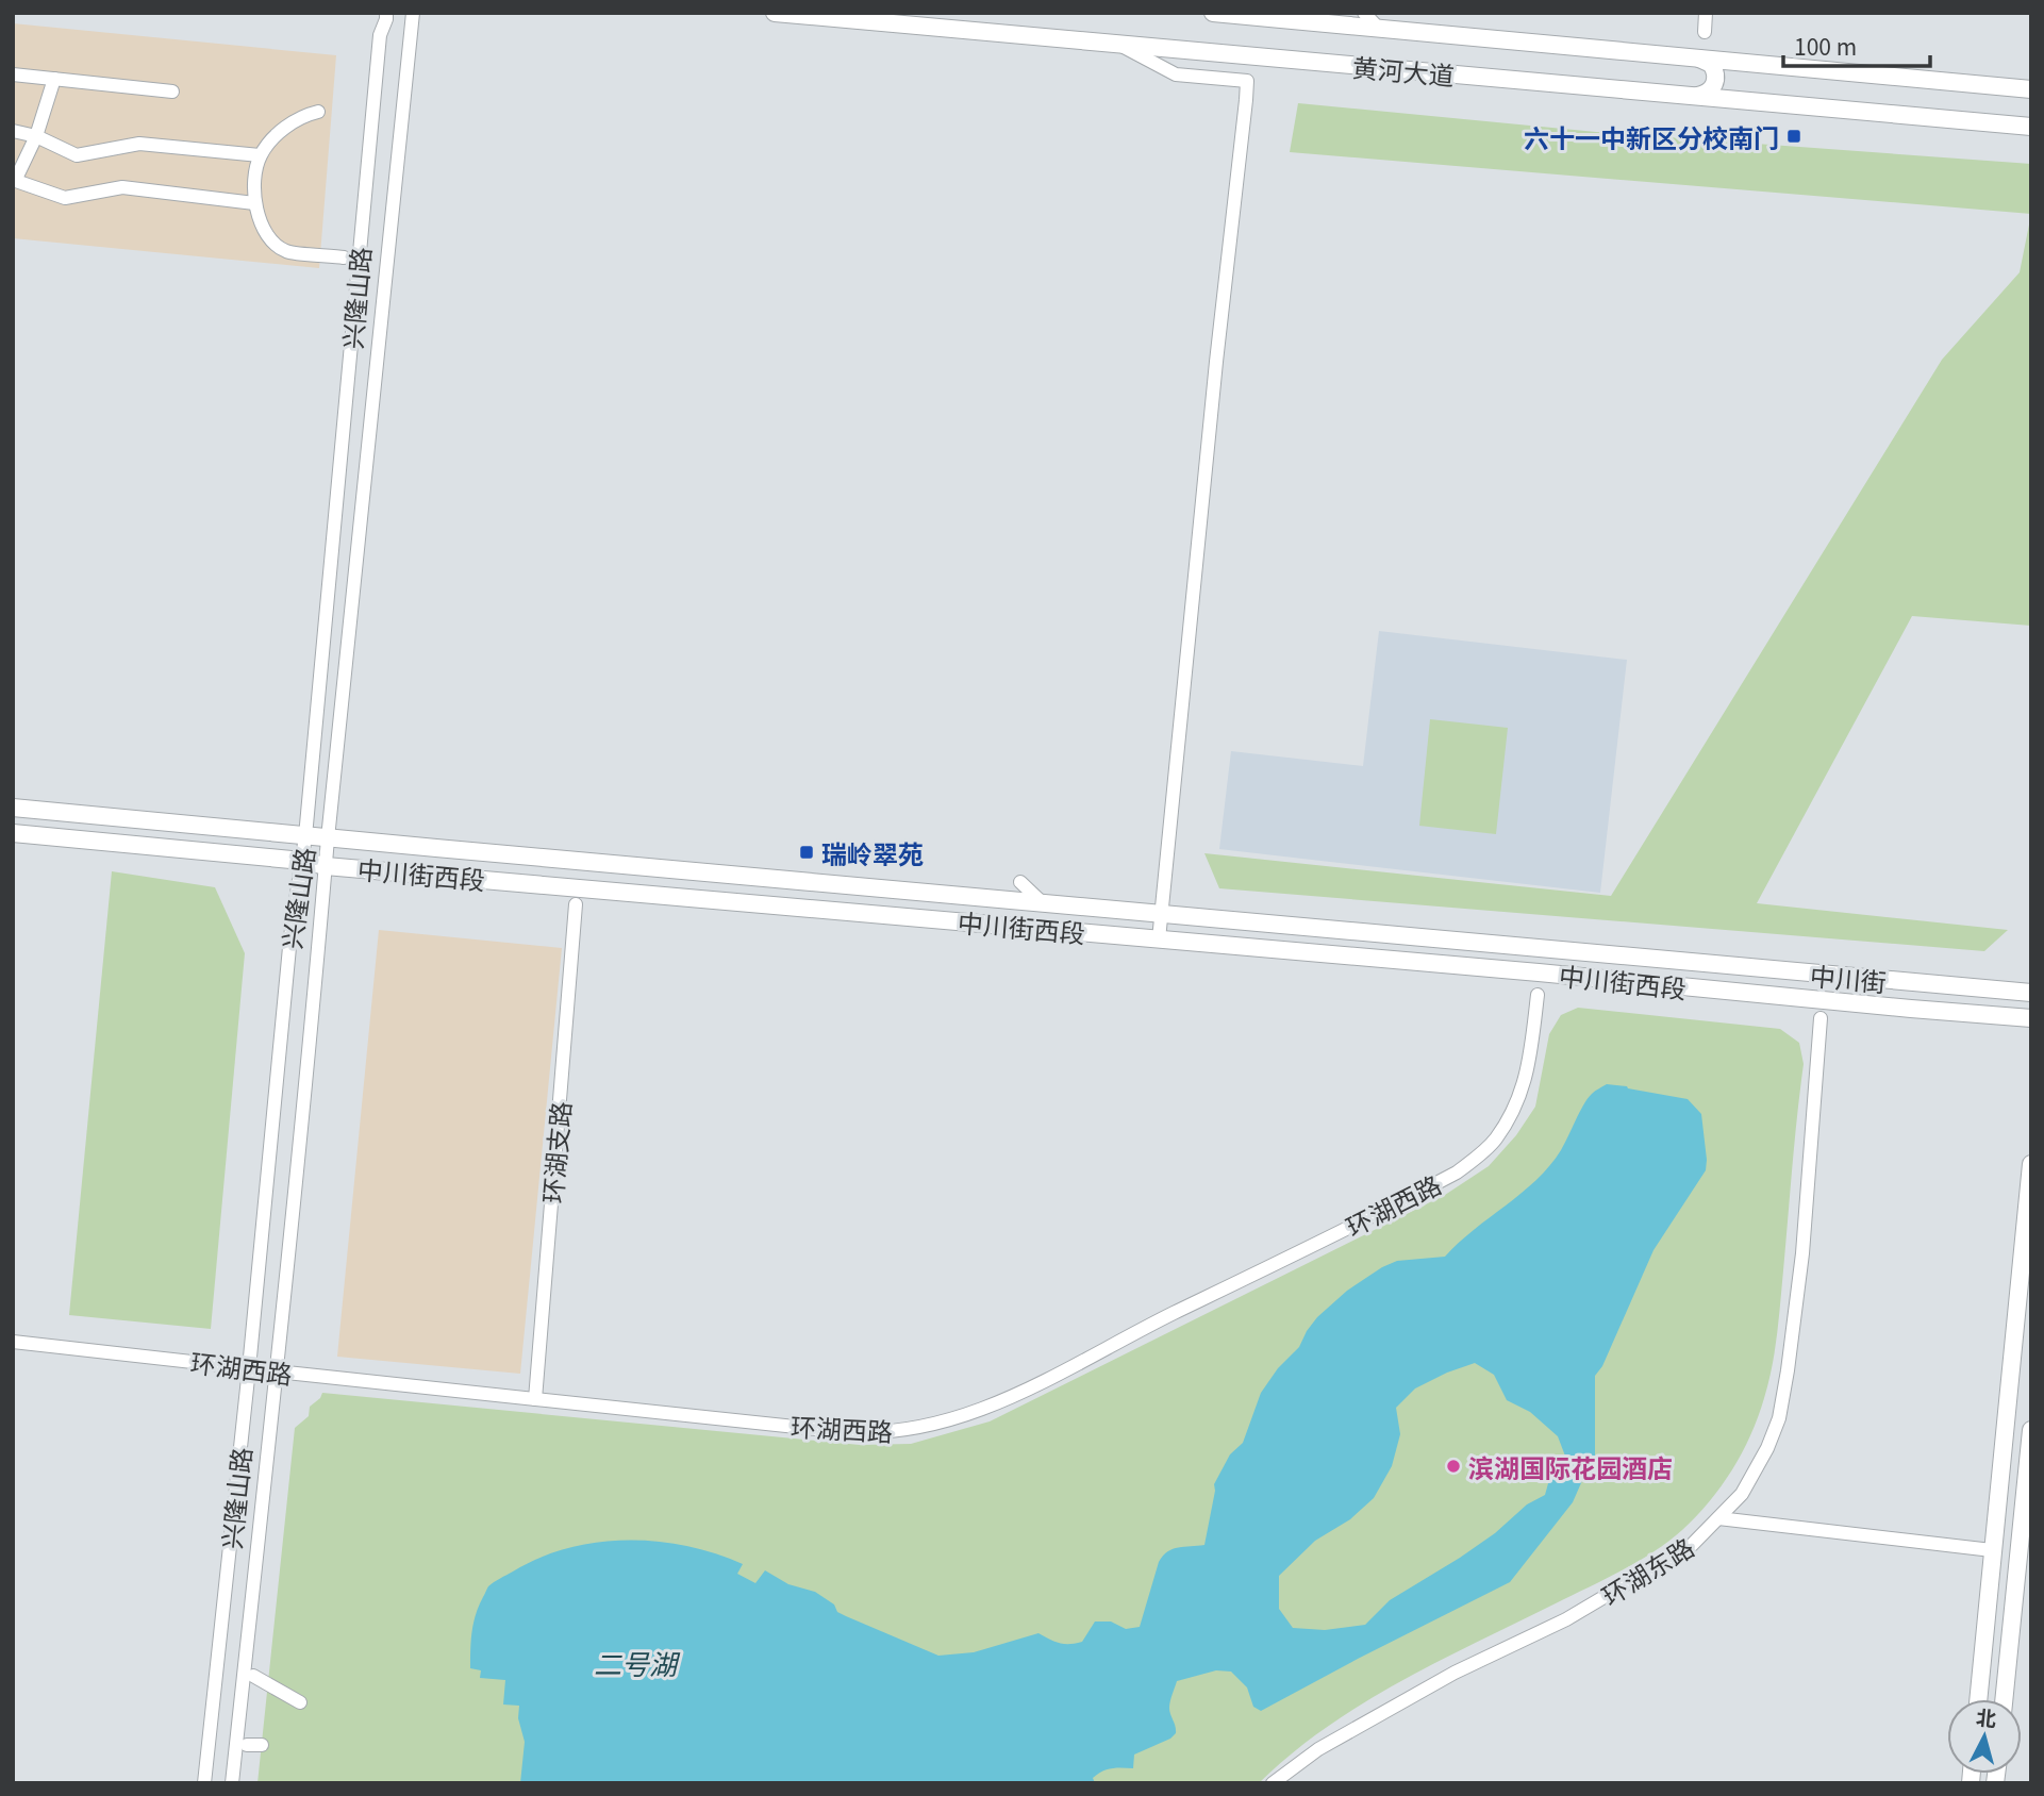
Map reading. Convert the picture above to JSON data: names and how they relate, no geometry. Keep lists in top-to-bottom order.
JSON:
{
  "streets": {
    "main road": ["黄河大道", "中川街西段", "中川街"],
    "street": [
      "兴隆山路",
      "环湖支路",
      "环湖西路",
      "环湖东路"
    ]
  },
  "crossings": [
    ["兴隆山路", "中川街西段"],
    ["兴隆山路", "环湖西路"],
    ["中川街西段", "中川街"],
    ["环湖支路", "环湖西路"]
  ],
  "water": ["二号湖"],
  "places": {
    "transit": ["六十一中新区分校南门", "瑞岭翠苑"],
    "other": ["滨湖国际花园酒店"]
  },
  "scale_bar": "100 m",
  "north": "top"
}
